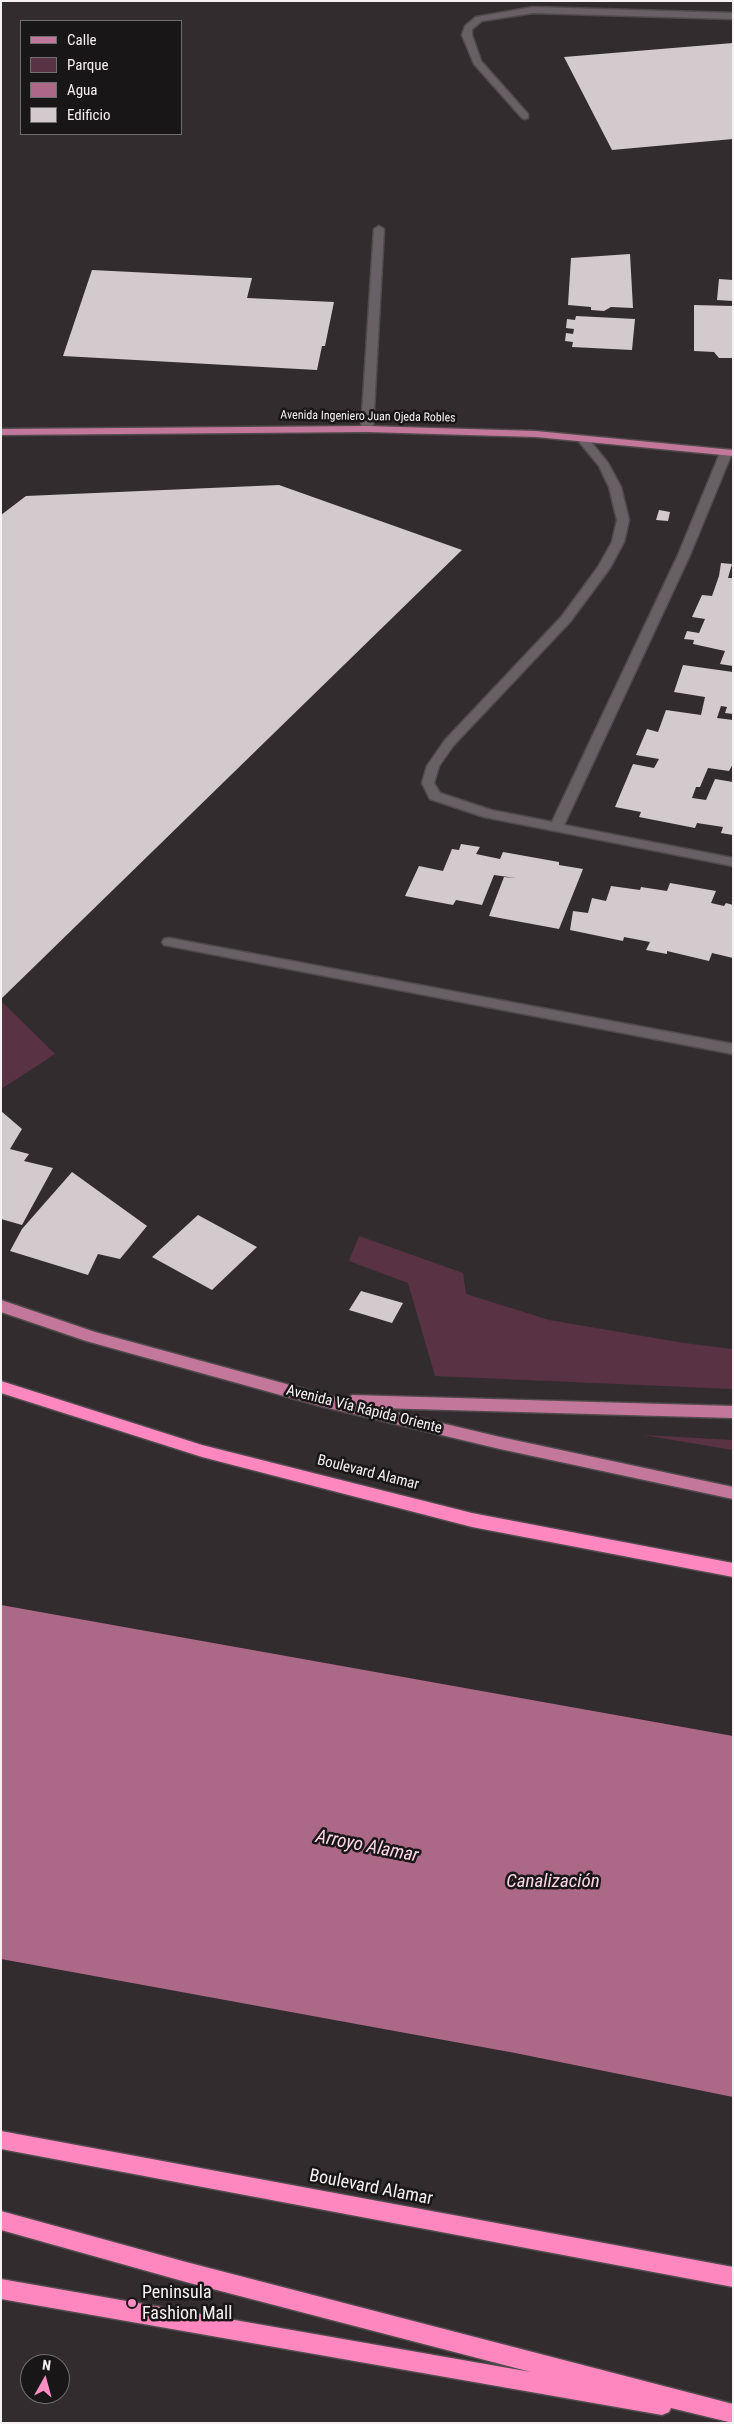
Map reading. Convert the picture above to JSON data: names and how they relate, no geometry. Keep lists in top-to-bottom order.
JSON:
{
  "streets": {
    "highway": ["Boulevard Alamar"],
    "main road": ["Avenida Ingeniero Juan Ojeda Robles", "Avenida Vía Rápida Oriente"]
  },
  "water": ["Arroyo Alamar", "Canalización"],
  "places": ["Peninsula Fashion Mall"],
  "legend": [
    "Calle",
    "Parque",
    "Agua",
    "Edificio"
  ],
  "north": "top"
}
